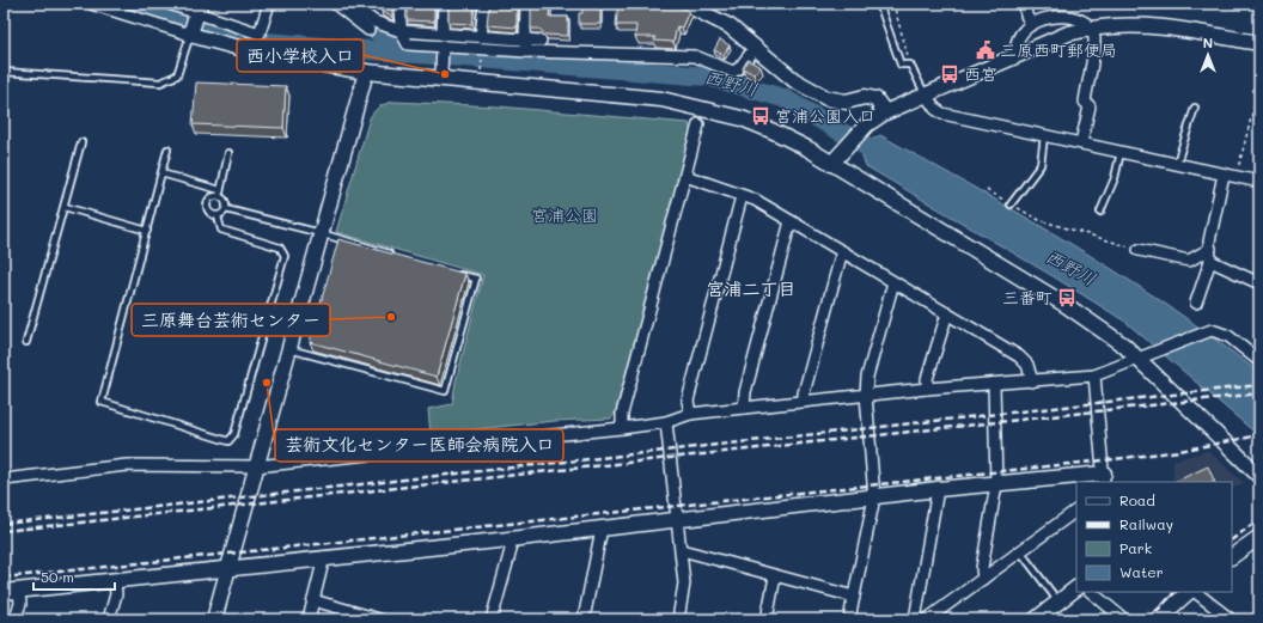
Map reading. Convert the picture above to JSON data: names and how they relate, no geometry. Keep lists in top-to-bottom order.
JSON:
{
  "districts": ["宮浦二丁目"],
  "water": ["西野川"],
  "parks": ["宮浦公園"],
  "places": {
    "public building": ["三原西町郵便局"],
    "other": ["西小学校入口", "三原舞台芸術センター", "芸術文化センター医師会病院入口"],
    "bus stop": ["西宮", "宮浦公園入口", "三番町"]
  },
  "legend": [
    "Road",
    "Railway",
    "Park",
    "Water"
  ],
  "scale_bar": "50 m",
  "north": "top"
}
